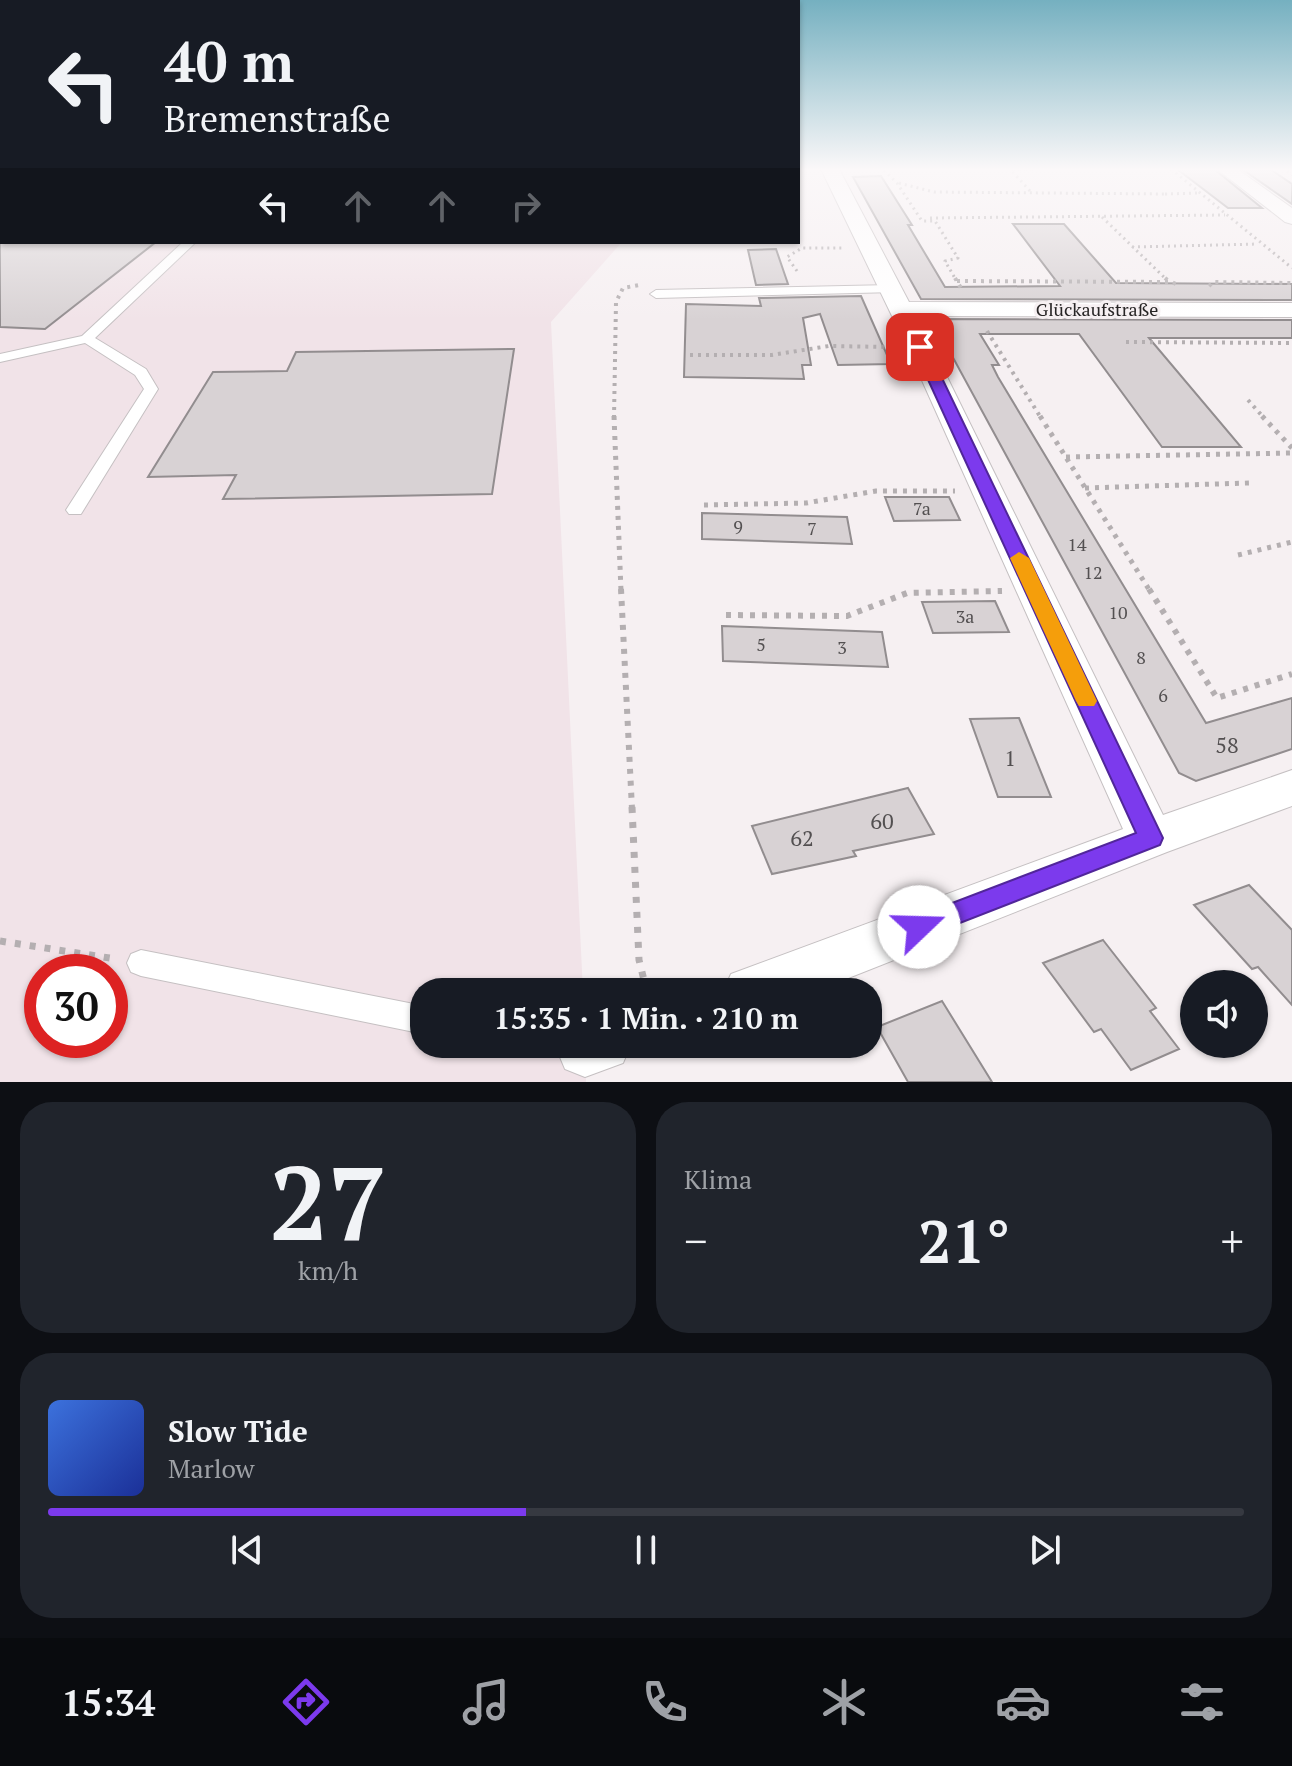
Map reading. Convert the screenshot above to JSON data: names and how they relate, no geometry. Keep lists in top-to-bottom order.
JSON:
{
  "streets": {
    "street": ["Glückaufstraße"]
  },
  "house_numbers": [
    "7a",
    "9",
    "7",
    "14",
    "12",
    "10",
    "3a",
    "5",
    "3",
    "8",
    "6",
    "58",
    "1",
    "60",
    "62"
  ],
  "page": {
    "turn": ["40 m", "Bremenstraße"],
    "limit": "30",
    "trip": "15:35 · 1 Min. · 210 m",
    "tile": [
      ["27", "km/h"],
      "Klima"
    ],
    "heat": ["−", "21°", "+"],
    "song": ["Slow Tide", "Marlow"],
    "tabs": "15:34"
  }
}
